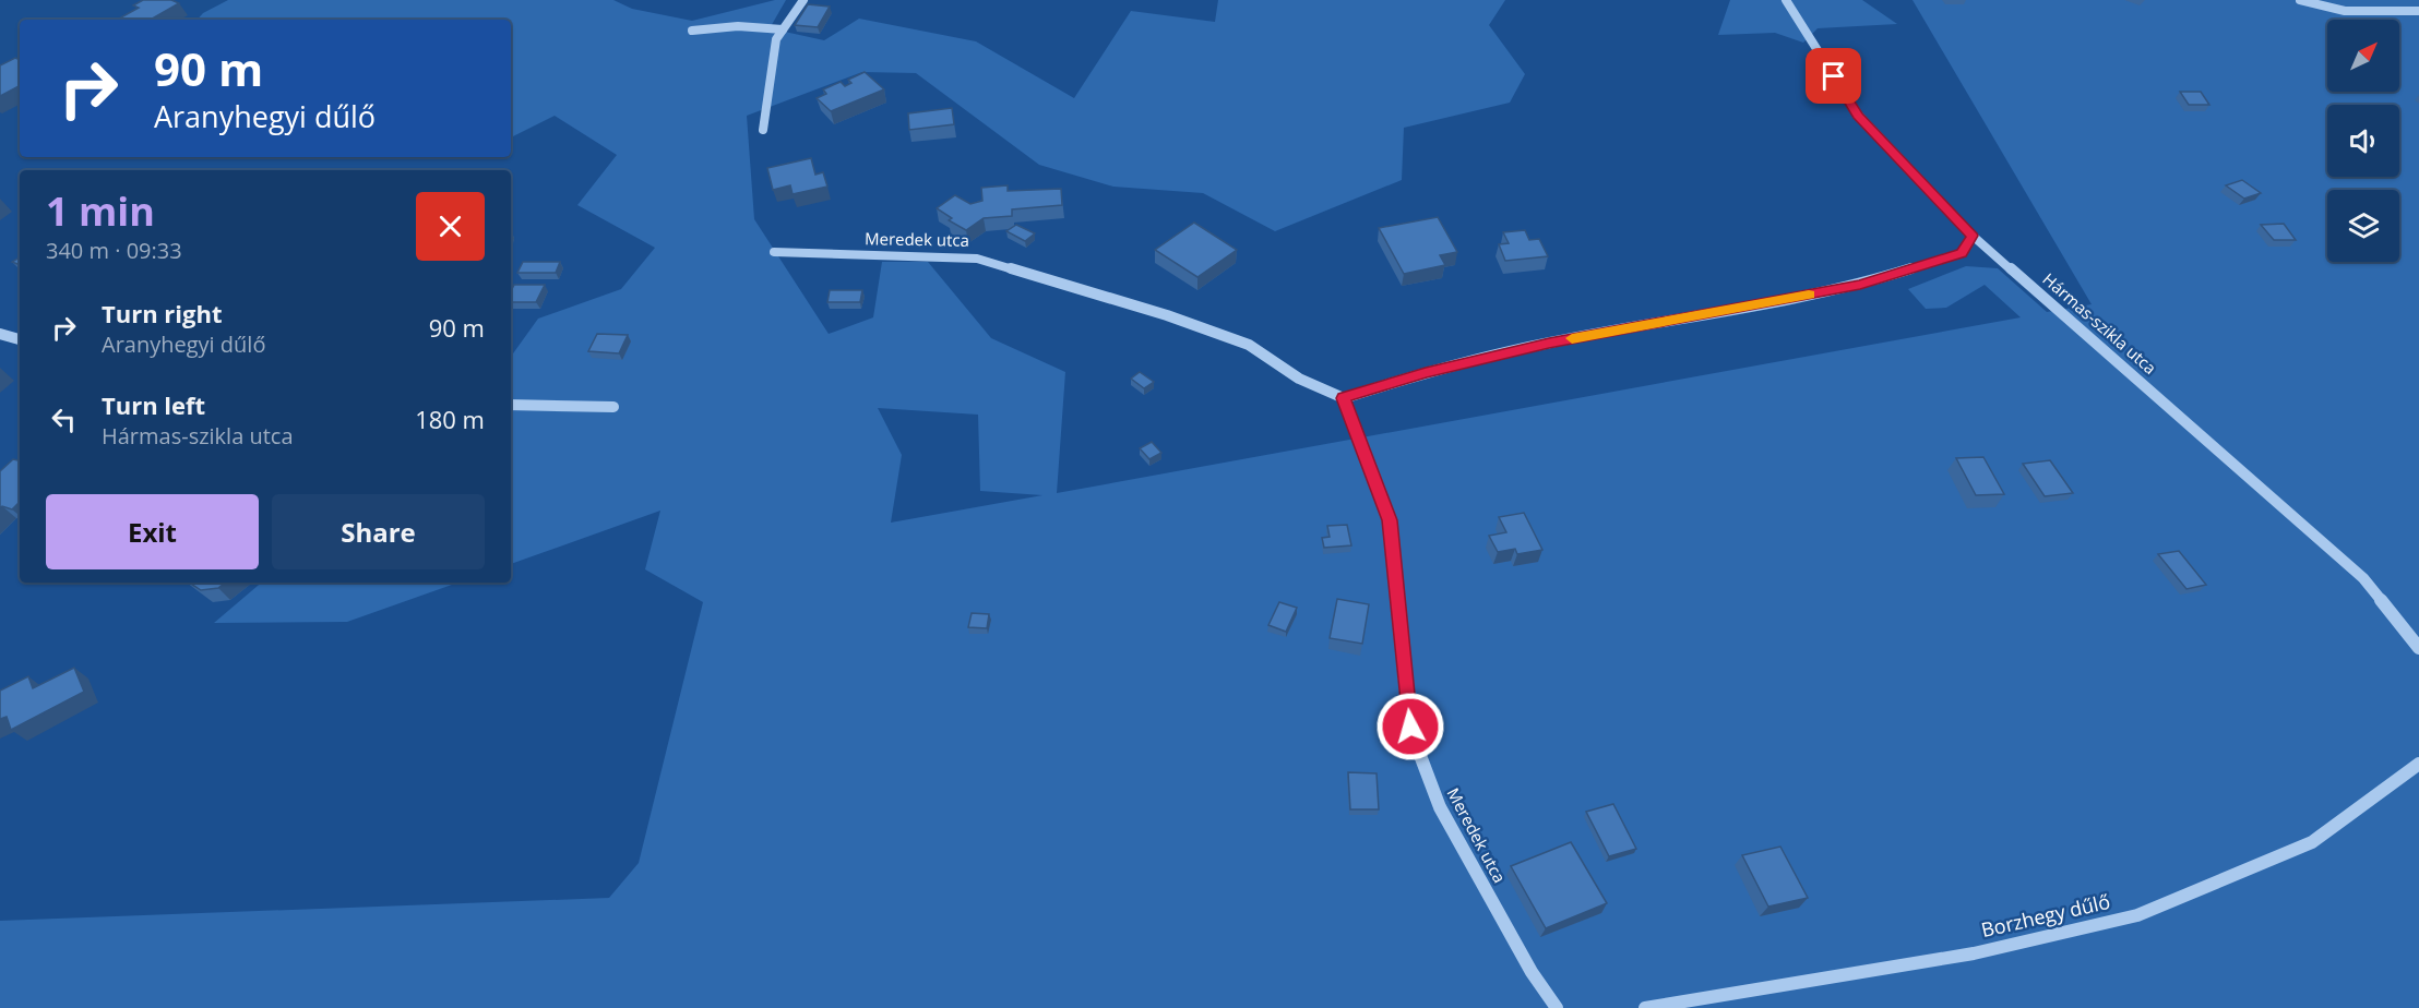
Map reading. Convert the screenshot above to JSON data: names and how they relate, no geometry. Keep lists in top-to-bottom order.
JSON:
{
  "streets": {
    "street": ["Meredek utca", "Hármas-szikla utca", "Borzhegy dűlő"]
  },
  "north": "top right",
  "page": {
    "turn": ["90 m", "Aranyhegyi dűlő"],
    "heading": ["1 min", "340 m · 09:33"],
    "list": [
      {
        "name": "Turn right",
        "note": "Aranyhegyi dűlő",
        "value": "90 m"
      },
      {
        "name": "Turn left",
        "note": "Hármas-szikla utca",
        "value": "180 m"
      }
    ],
    "buttons": ["Exit", "Share"]
  }
}
